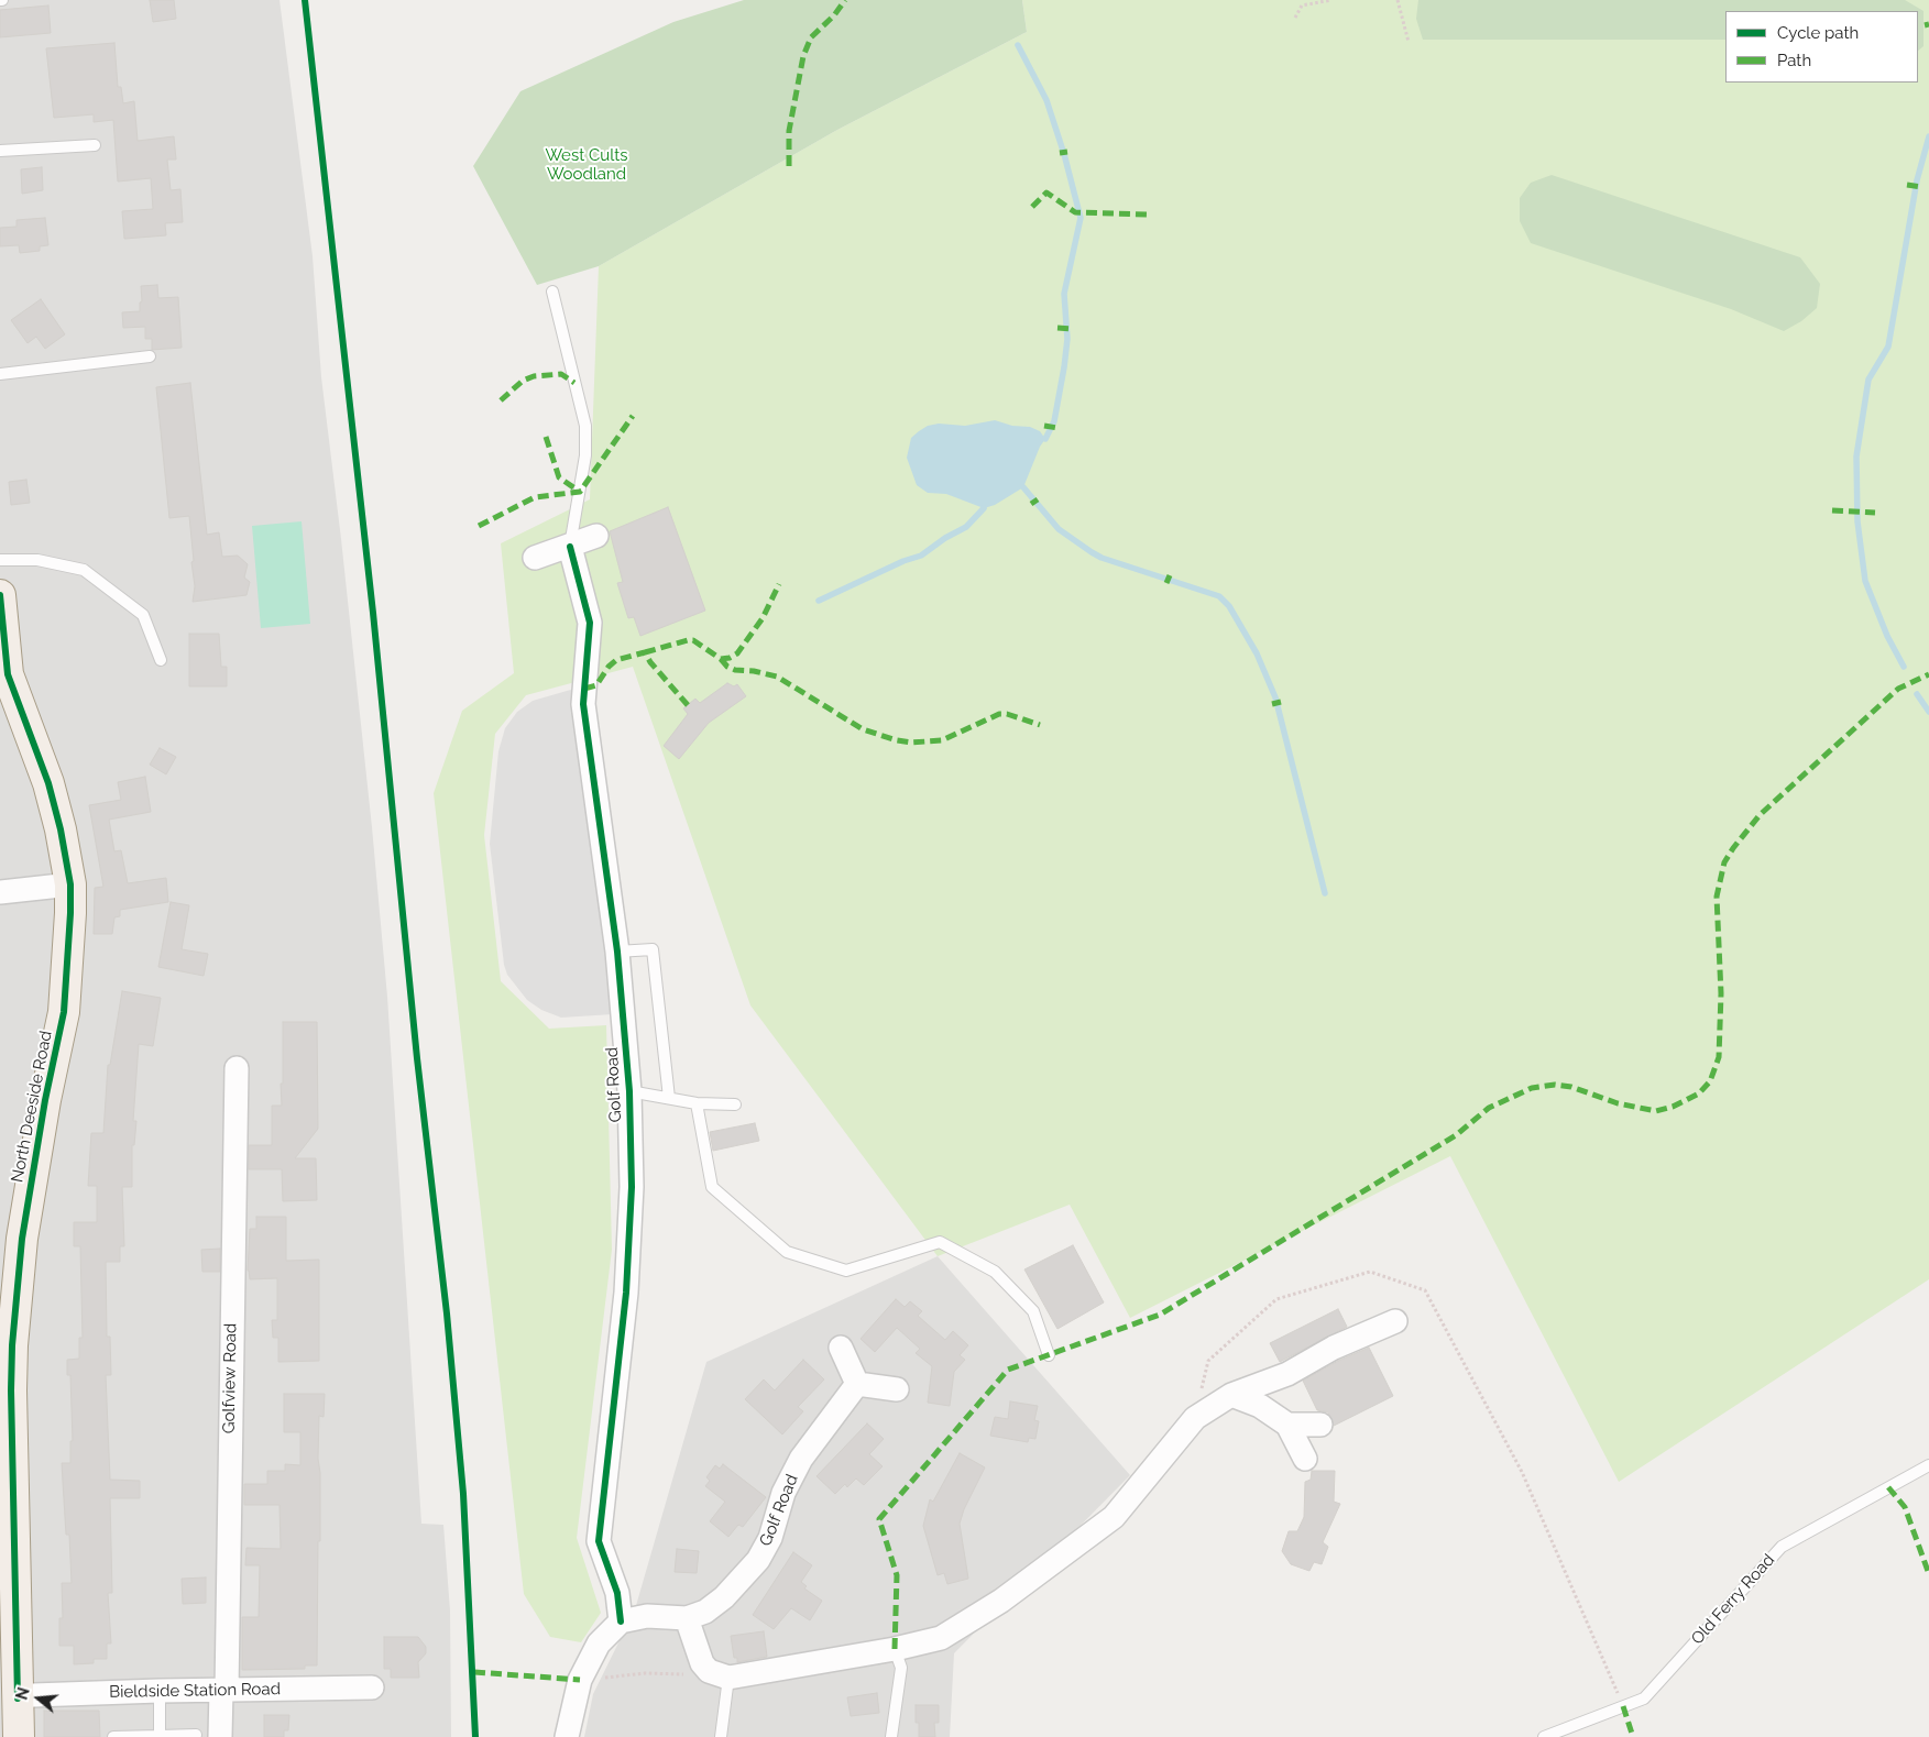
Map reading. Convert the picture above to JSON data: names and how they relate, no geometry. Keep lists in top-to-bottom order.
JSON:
{
  "streets": {
    "main road": ["North Deeside Road"],
    "street": ["Golf Road", "Golfview Road", "Bieldside Station Road"],
    "lane": ["Old Ferry Road"]
  },
  "crossings": [
    ["North Deeside Road", "Bieldside Station Road"],
    ["Golfview Road", "Bieldside Station Road"]
  ],
  "parks": ["West Cults Woodland"],
  "legend": ["Cycle path", "Path"],
  "north": "left"
}
